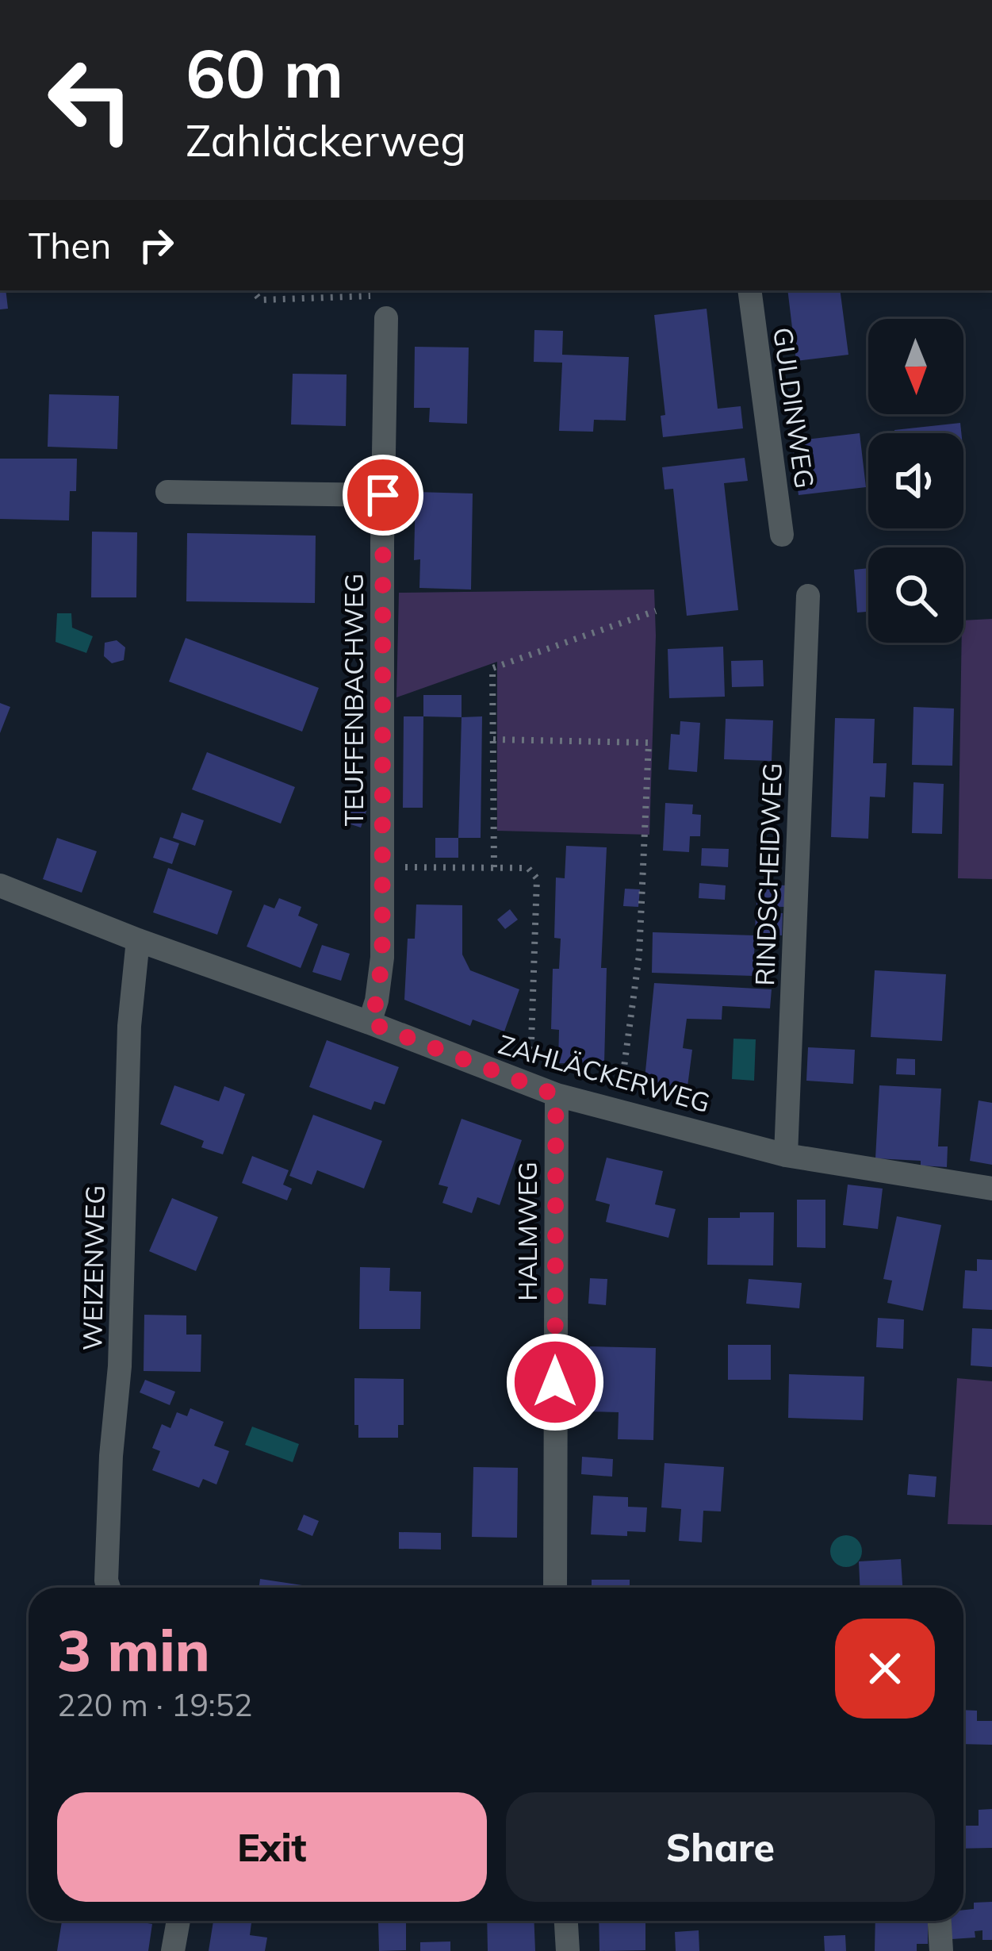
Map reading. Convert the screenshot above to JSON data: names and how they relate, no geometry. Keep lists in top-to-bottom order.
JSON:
{
  "streets": {
    "street": [
      "GULDINWEG",
      "TEUFFENBACHWEG",
      "RINDSCHEIDWEG",
      "ZAHLÄCKERWEG",
      "HALMWEG",
      "WEIZENWEG"
    ]
  },
  "crossings": [
    ["TEUFFENBACHWEG", "ZAHLÄCKERWEG"],
    ["RINDSCHEIDWEG", "ZAHLÄCKERWEG"],
    ["ZAHLÄCKERWEG", "HALMWEG"],
    ["ZAHLÄCKERWEG", "WEIZENWEG"]
  ],
  "north": "bottom",
  "page": {
    "turn": ["60 m", "Zahläckerweg"],
    "then": "Then",
    "heading": ["3 min", "220 m · 19:52"],
    "buttons": ["Exit", "Share"]
  }
}
